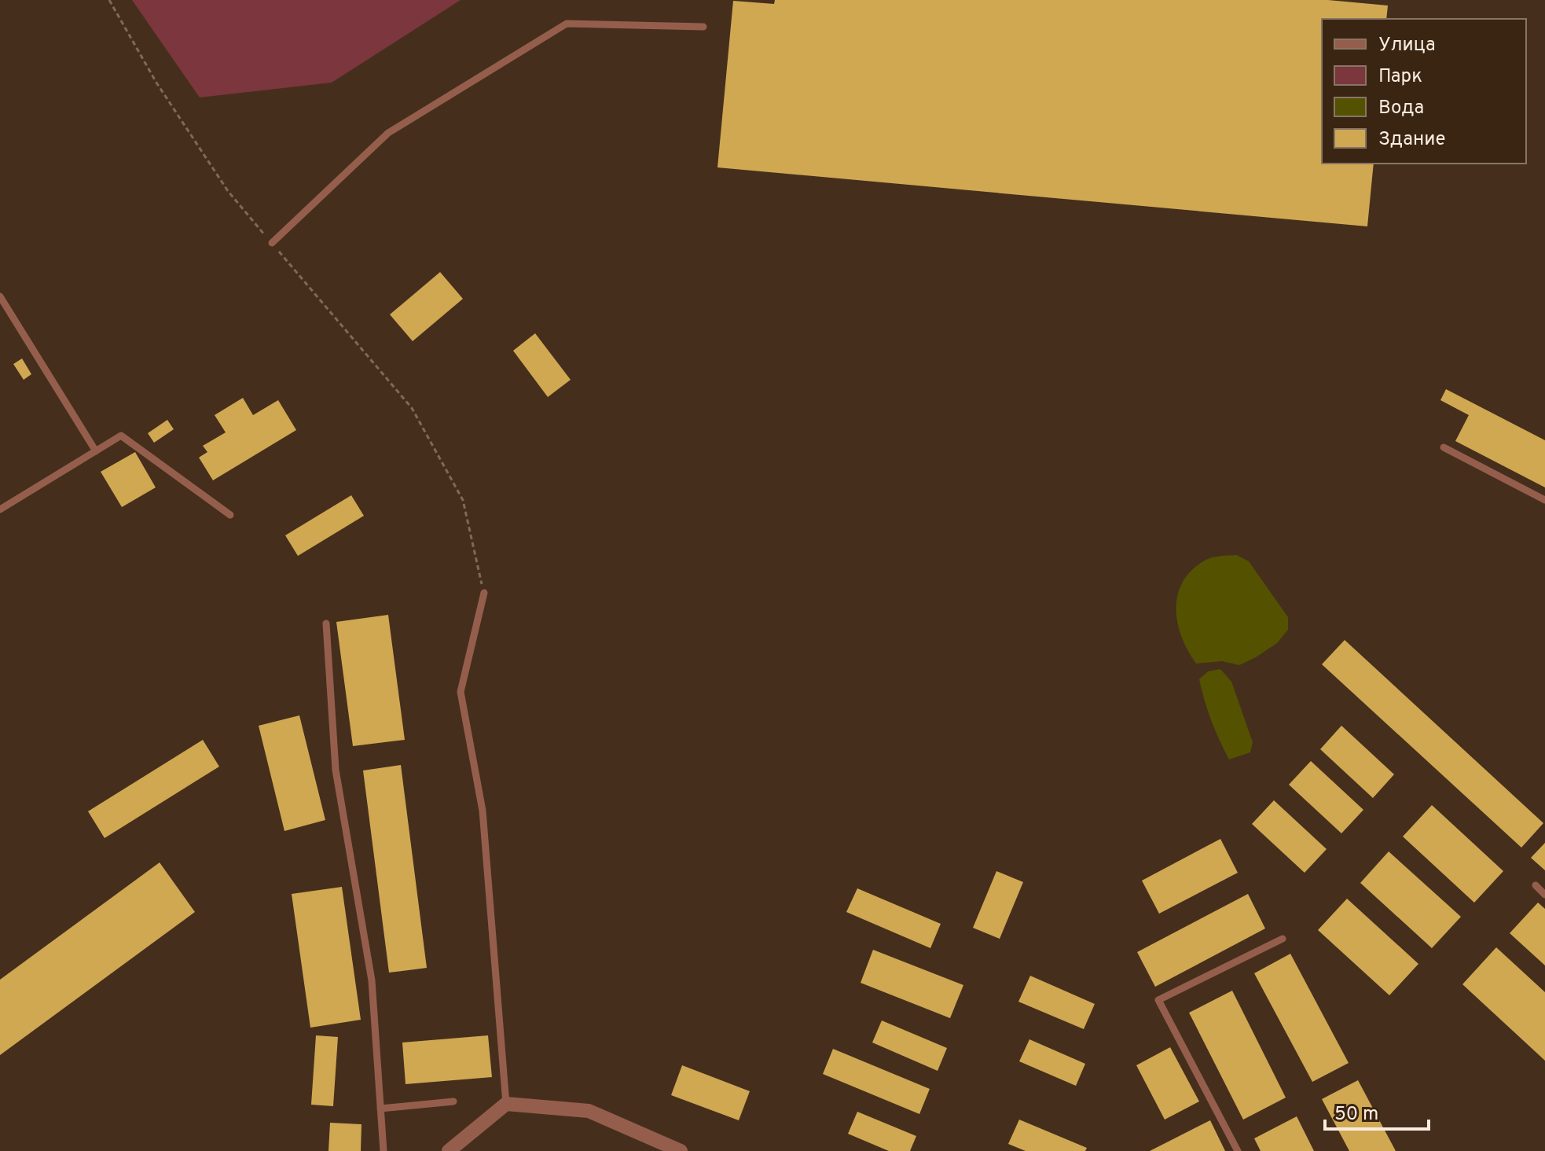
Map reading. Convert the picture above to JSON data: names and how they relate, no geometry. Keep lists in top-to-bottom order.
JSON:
{
  "legend": [
    "Улица",
    "Парк",
    "Вода",
    "Здание"
  ],
  "scale_bar": "50 m"
}
